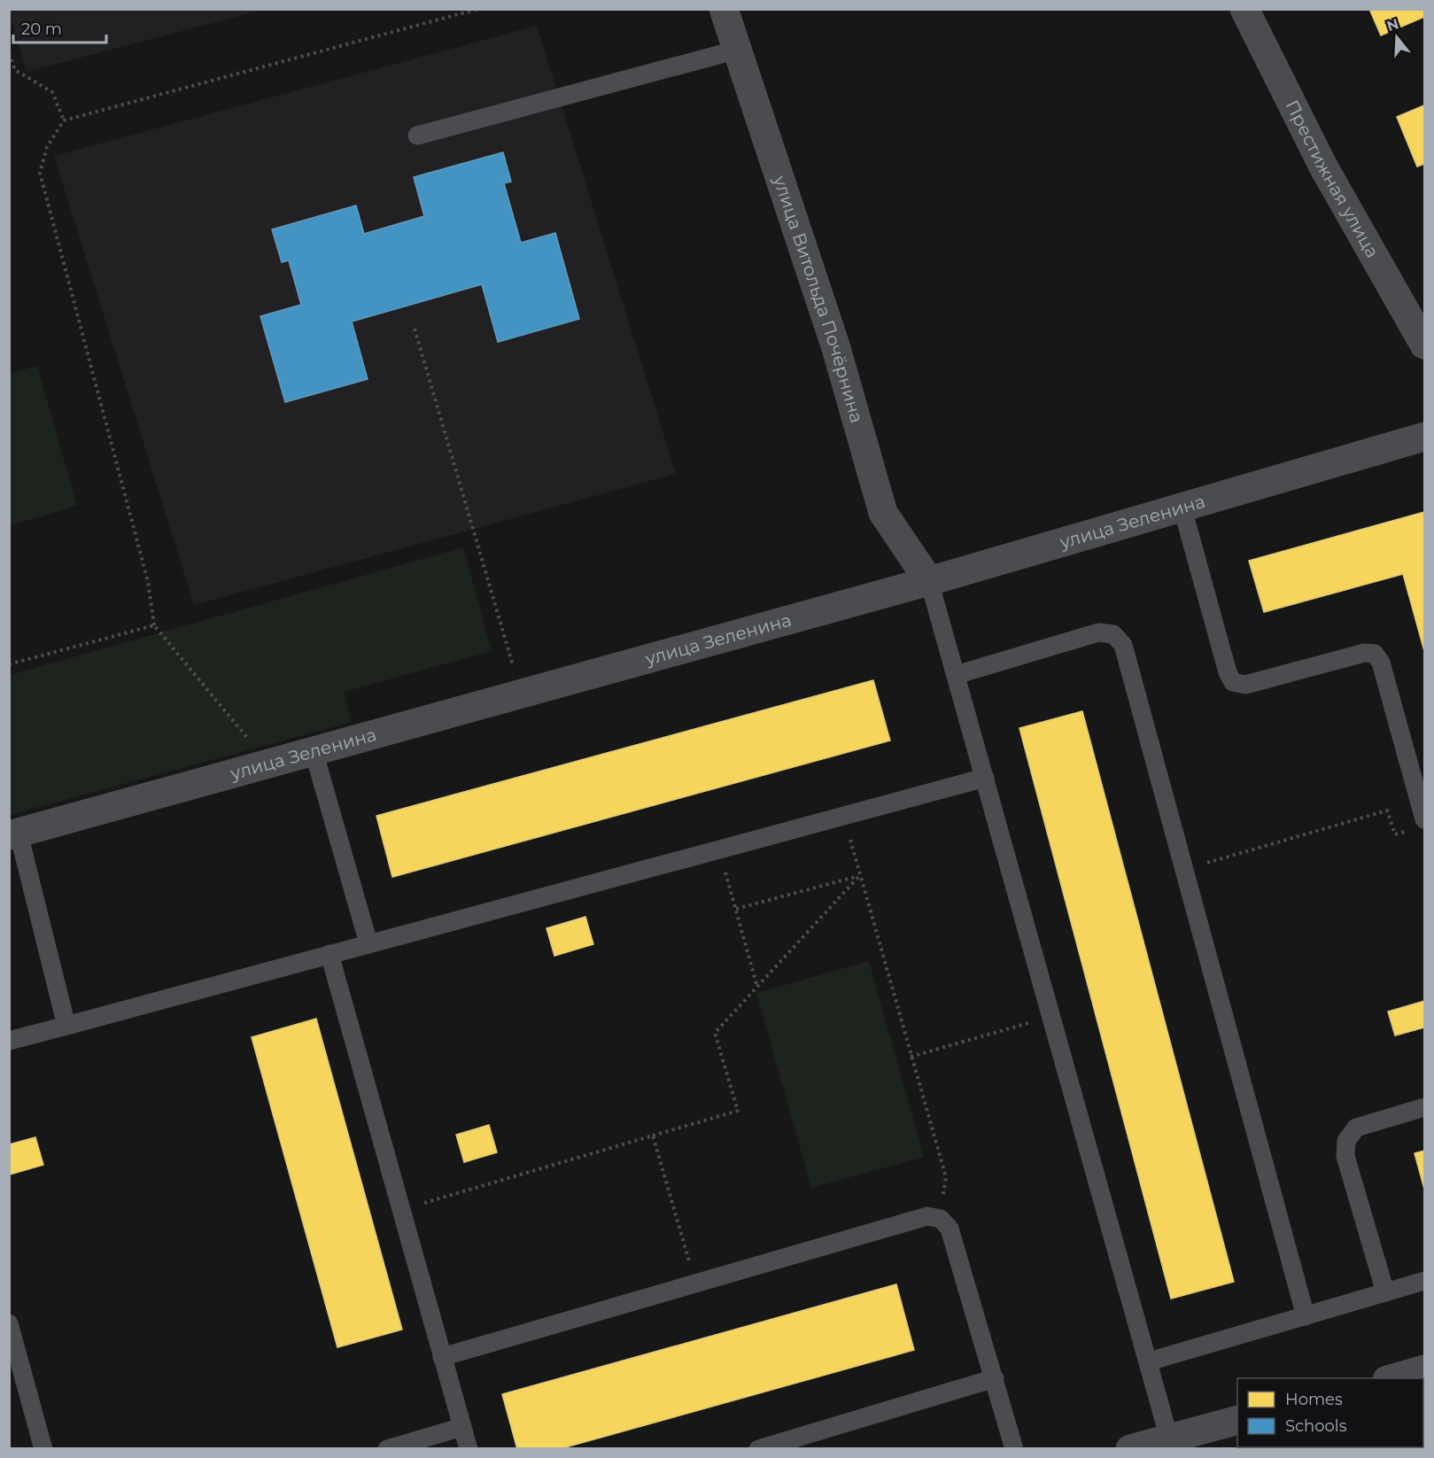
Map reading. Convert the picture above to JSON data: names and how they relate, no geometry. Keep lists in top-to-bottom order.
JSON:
{
  "streets": {
    "street": ["Престижная улица", "улица Витольда Почёрнина", "улица Зеленина"]
  },
  "crossings": [
    ["улица Витольда Почёрнина", "улица Зеленина"]
  ],
  "legend": ["Homes", "Schools"],
  "scale_bar": "20 m",
  "north": "top"
}
